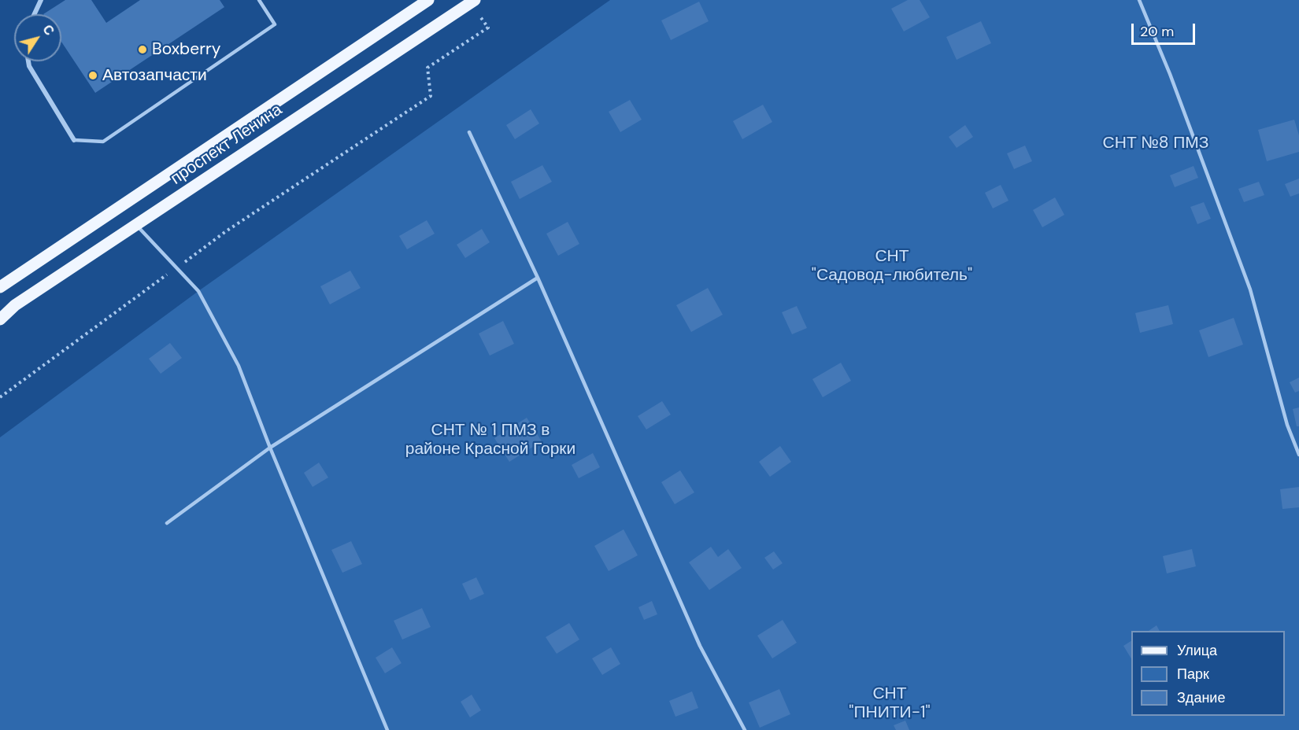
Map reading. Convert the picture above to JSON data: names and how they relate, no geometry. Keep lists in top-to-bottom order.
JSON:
{
  "streets": {
    "main road": ["проспект Ленина"]
  },
  "parks": [
    "СНТ №8 ПМЗ",
    "СНТ \"Садовод-любитель\"",
    "СНТ № 1 ПМЗ в районе Красной Горки",
    "СНТ \"ПНИТИ-1\""
  ],
  "places": ["Boxberry", "Автозапчасти"],
  "legend": ["Улица", "Парк", "Здание"],
  "scale_bar": "20 m",
  "north": "top right"
}
